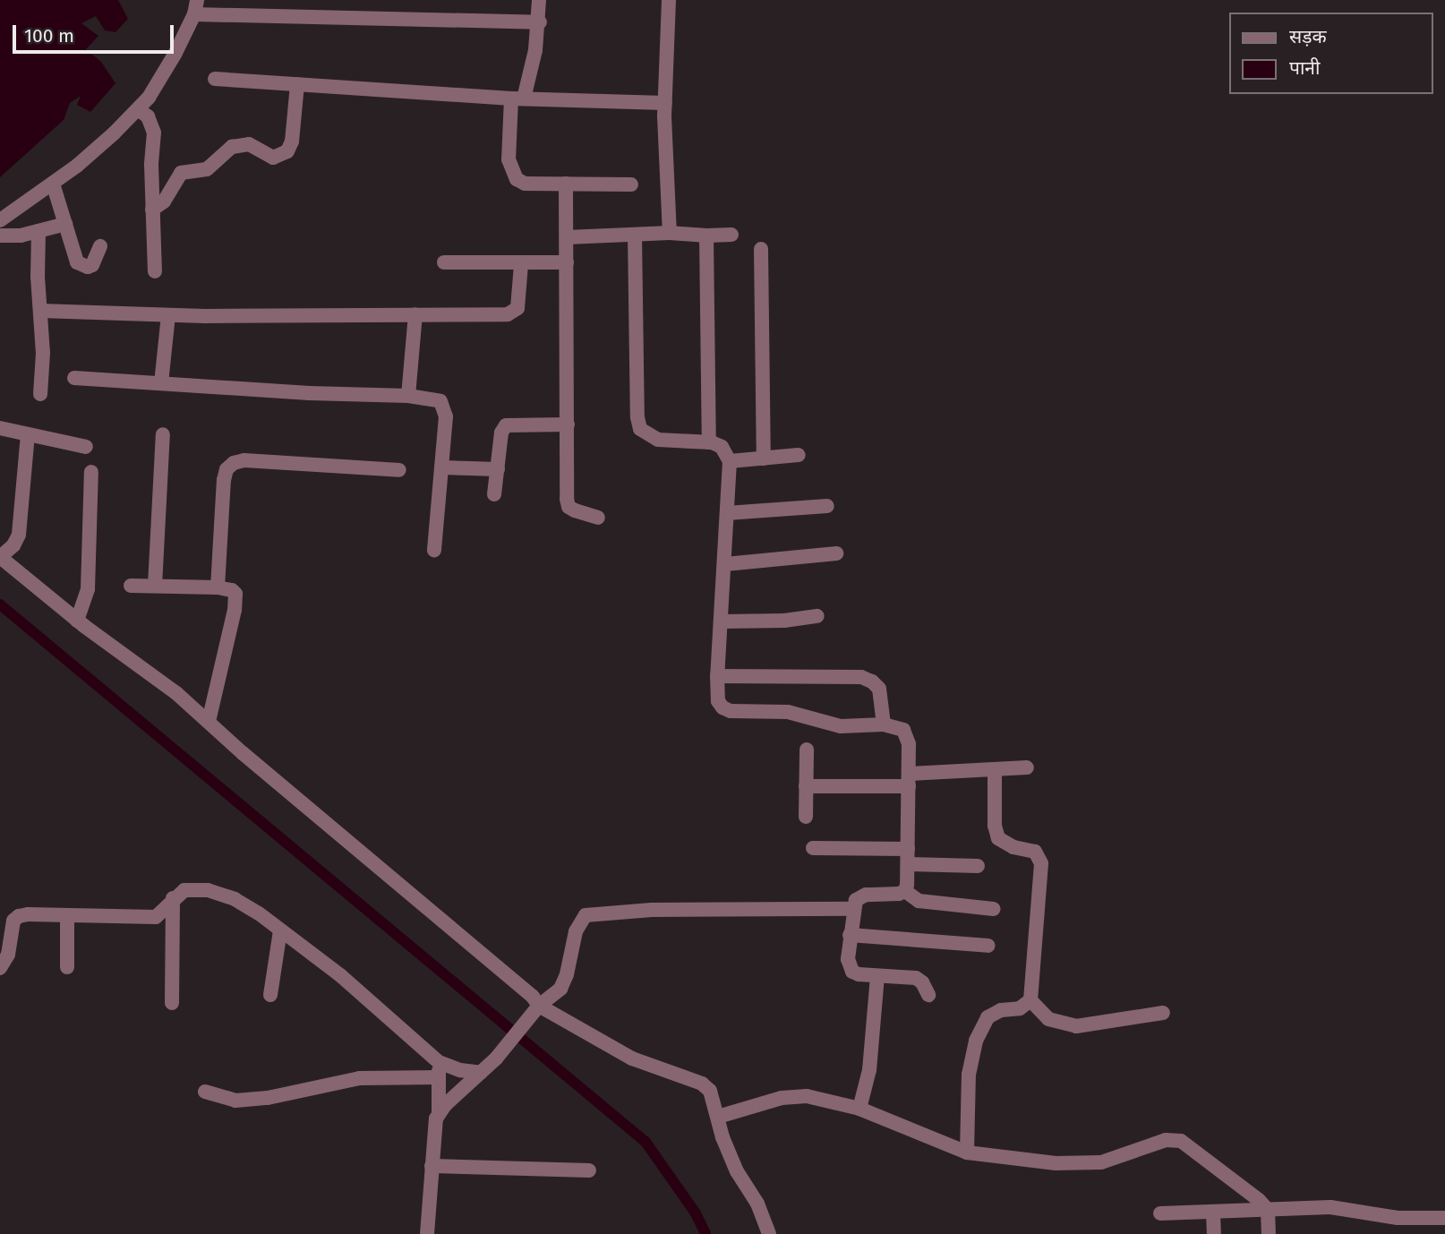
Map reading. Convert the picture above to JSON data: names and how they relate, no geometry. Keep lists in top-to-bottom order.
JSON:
{
  "legend": ["सड़क", "पानी"],
  "scale_bar": "100 m"
}
